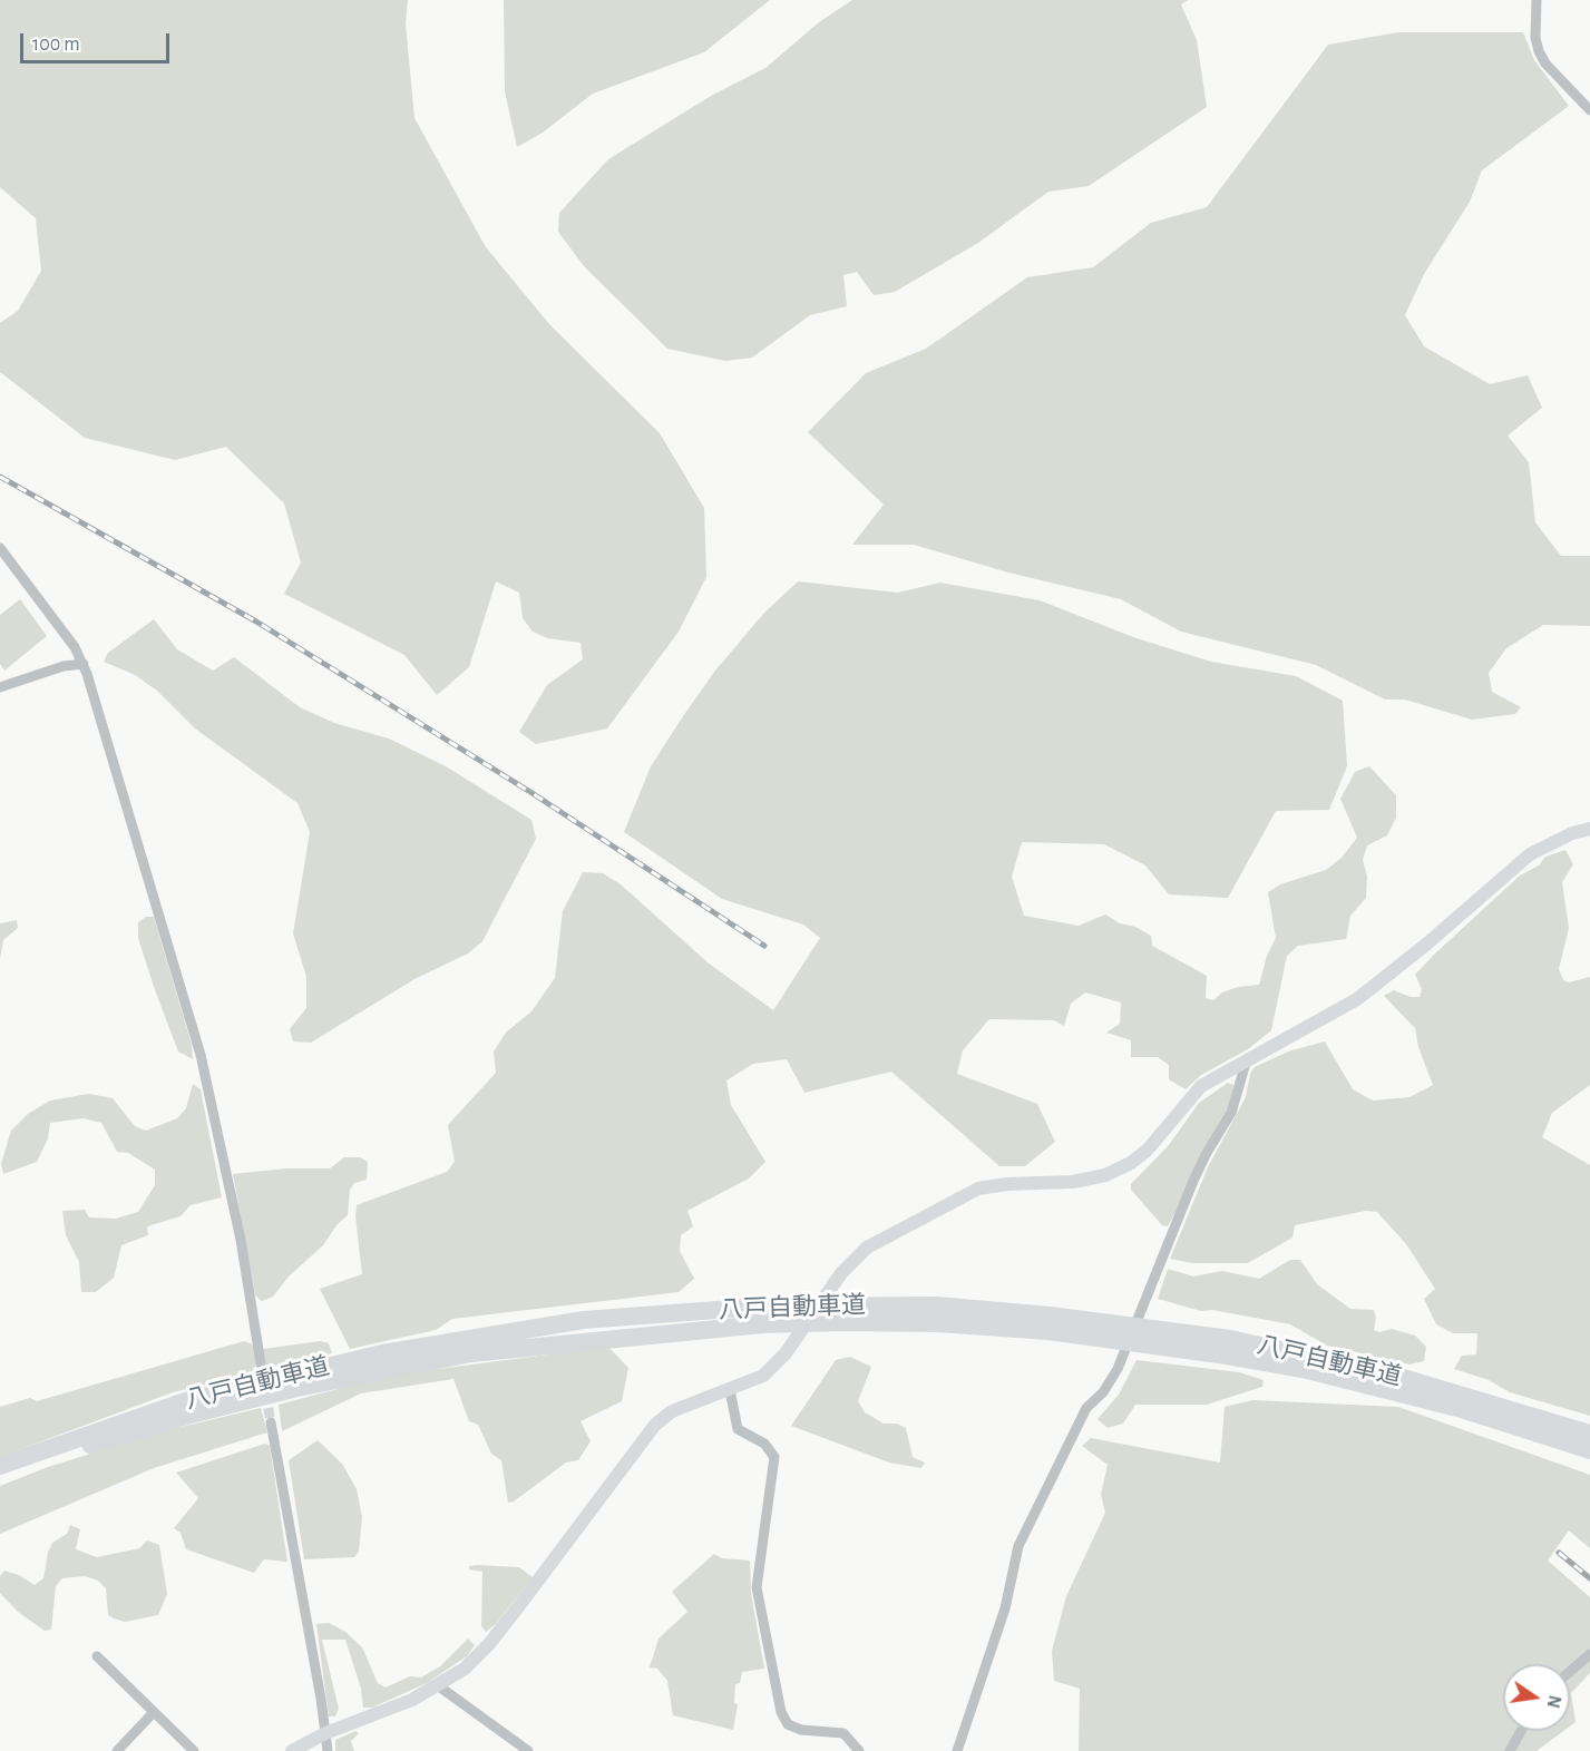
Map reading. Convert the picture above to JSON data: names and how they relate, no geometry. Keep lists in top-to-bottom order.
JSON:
{
  "streets": {
    "highway": ["八戸自動車道"]
  },
  "scale_bar": "100 m",
  "north": "right"
}
